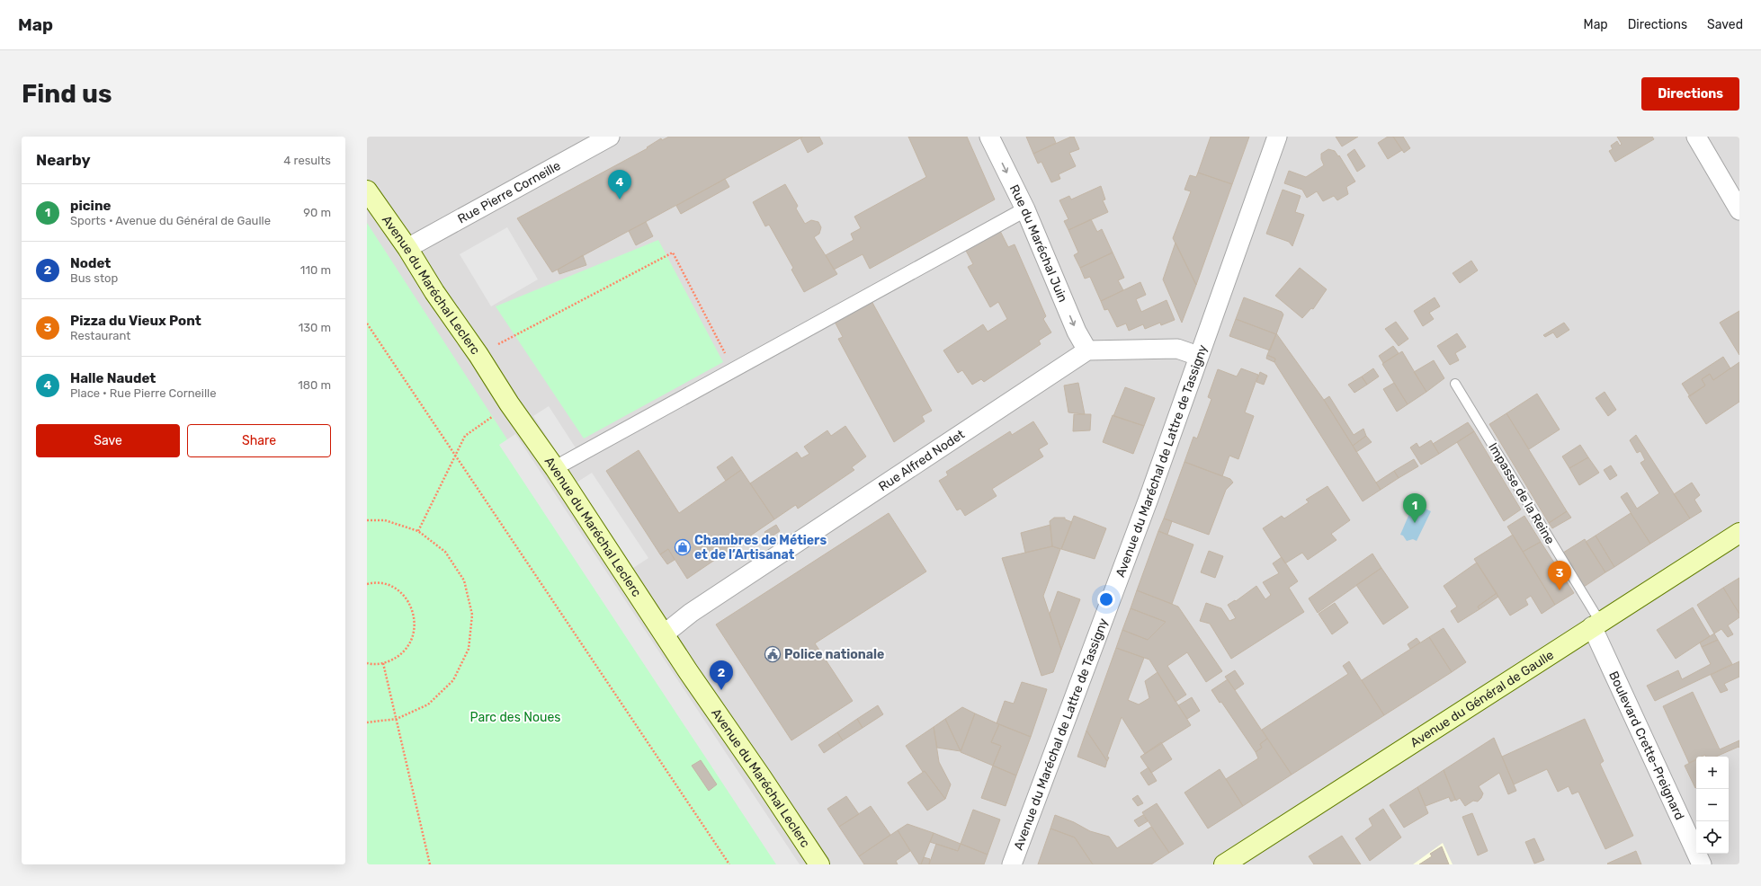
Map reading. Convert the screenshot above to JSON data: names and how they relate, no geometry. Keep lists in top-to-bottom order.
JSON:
{
  "streets": {
    "main road": ["Avenue du Maréchal Leclerc", "Avenue du Général de Gaulle"],
    "street": [
      "Rue Pierre Corneille",
      "Rue du Maréchal Juin",
      "Rue Alfred Nodet",
      "Avenue du Maréchal de Lattre de Tassigny",
      "Boulevard Crette-Preignard"
    ],
    "lane": ["Impasse de la Reine"]
  },
  "crossings": [
    ["Rue Pierre Corneille", "Avenue du Maréchal Leclerc"],
    ["Rue du Maréchal Juin", "Rue Alfred Nodet"],
    ["Avenue du Maréchal Leclerc", "Rue Alfred Nodet"],
    ["Impasse de la Reine", "Avenue du Général de Gaulle"],
    ["Impasse de la Reine", "Boulevard Crette-Preignard"],
    ["Avenue du Général de Gaulle", "Boulevard Crette-Preignard"]
  ],
  "one_way": ["Rue du Maréchal Juin"],
  "parks": ["Parc des Noues"],
  "places": {
    "shop": ["Chambres de Métiers et de l’Artisanat"],
    "public building": ["Police nationale"]
  },
  "page": {
    "header": "Map",
    "nav": ["Map", "Directions", "Saved"],
    "buttons": [
      "Directions",
      ["Save", "Share"]
    ],
    "title": "Find us",
    "heading": ["Nearby", "4 results"],
    "pins": [
      "4",
      "1",
      "3",
      "2"
    ],
    "list": [
      {
        "mark": "1",
        "name": "picine",
        "note": "Sports · Avenue du Général de Gaulle",
        "value": "90 m"
      },
      {
        "mark": "2",
        "name": "Nodet",
        "note": "Bus stop",
        "value": "110 m"
      },
      {
        "mark": "3",
        "name": "Pizza du Vieux Pont",
        "note": "Restaurant",
        "value": "130 m"
      },
      {
        "mark": "4",
        "name": "Halle Naudet",
        "note": "Place · Rue Pierre Corneille",
        "value": "180 m"
      }
    ],
    "map_buttons": ["+", "−"]
  }
}
